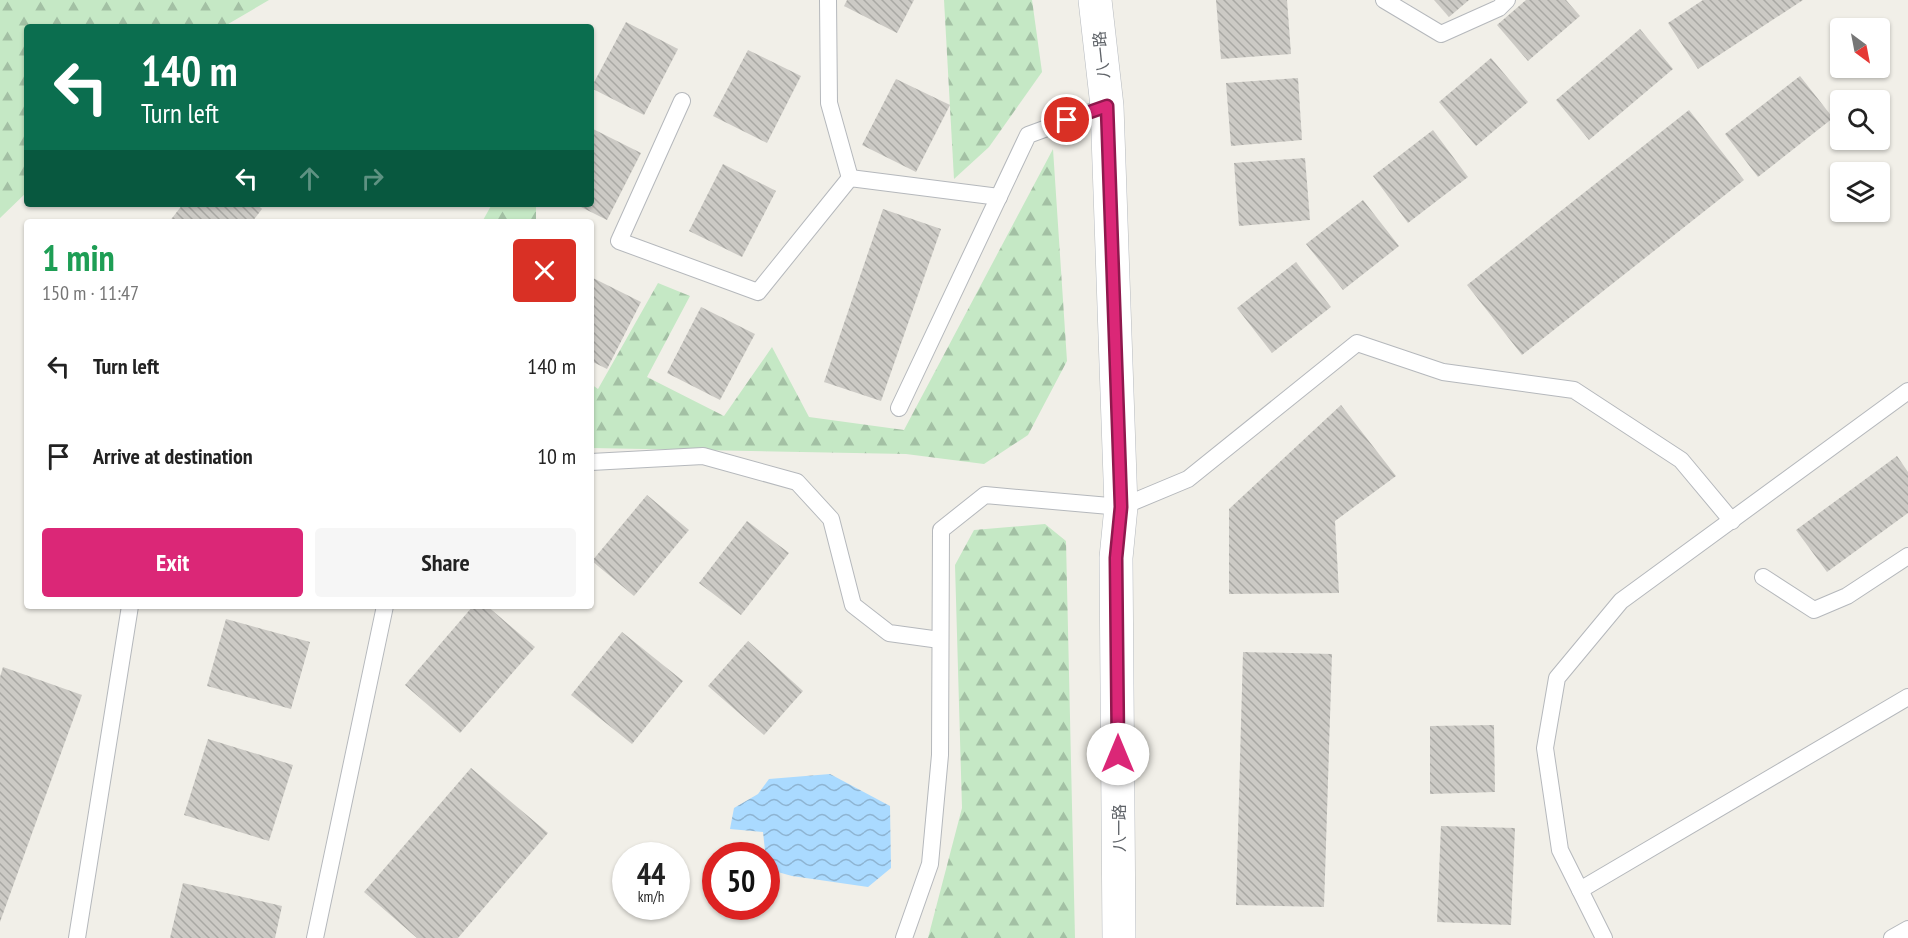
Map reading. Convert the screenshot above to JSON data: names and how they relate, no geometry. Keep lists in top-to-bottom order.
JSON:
{
  "streets": {
    "main road": ["八一路"]
  },
  "north": "bottom right",
  "page": {
    "turn": ["140 m", "Turn left"],
    "heading": ["1 min", "150 m · 11:47"],
    "list": [
      {
        "name": "Turn left",
        "value": "140 m"
      },
      {
        "name": "Arrive at destination",
        "value": "10 m"
      }
    ],
    "buttons": ["Exit", "Share"],
    "speed": "44 km/h",
    "limit": "50"
  }
}
